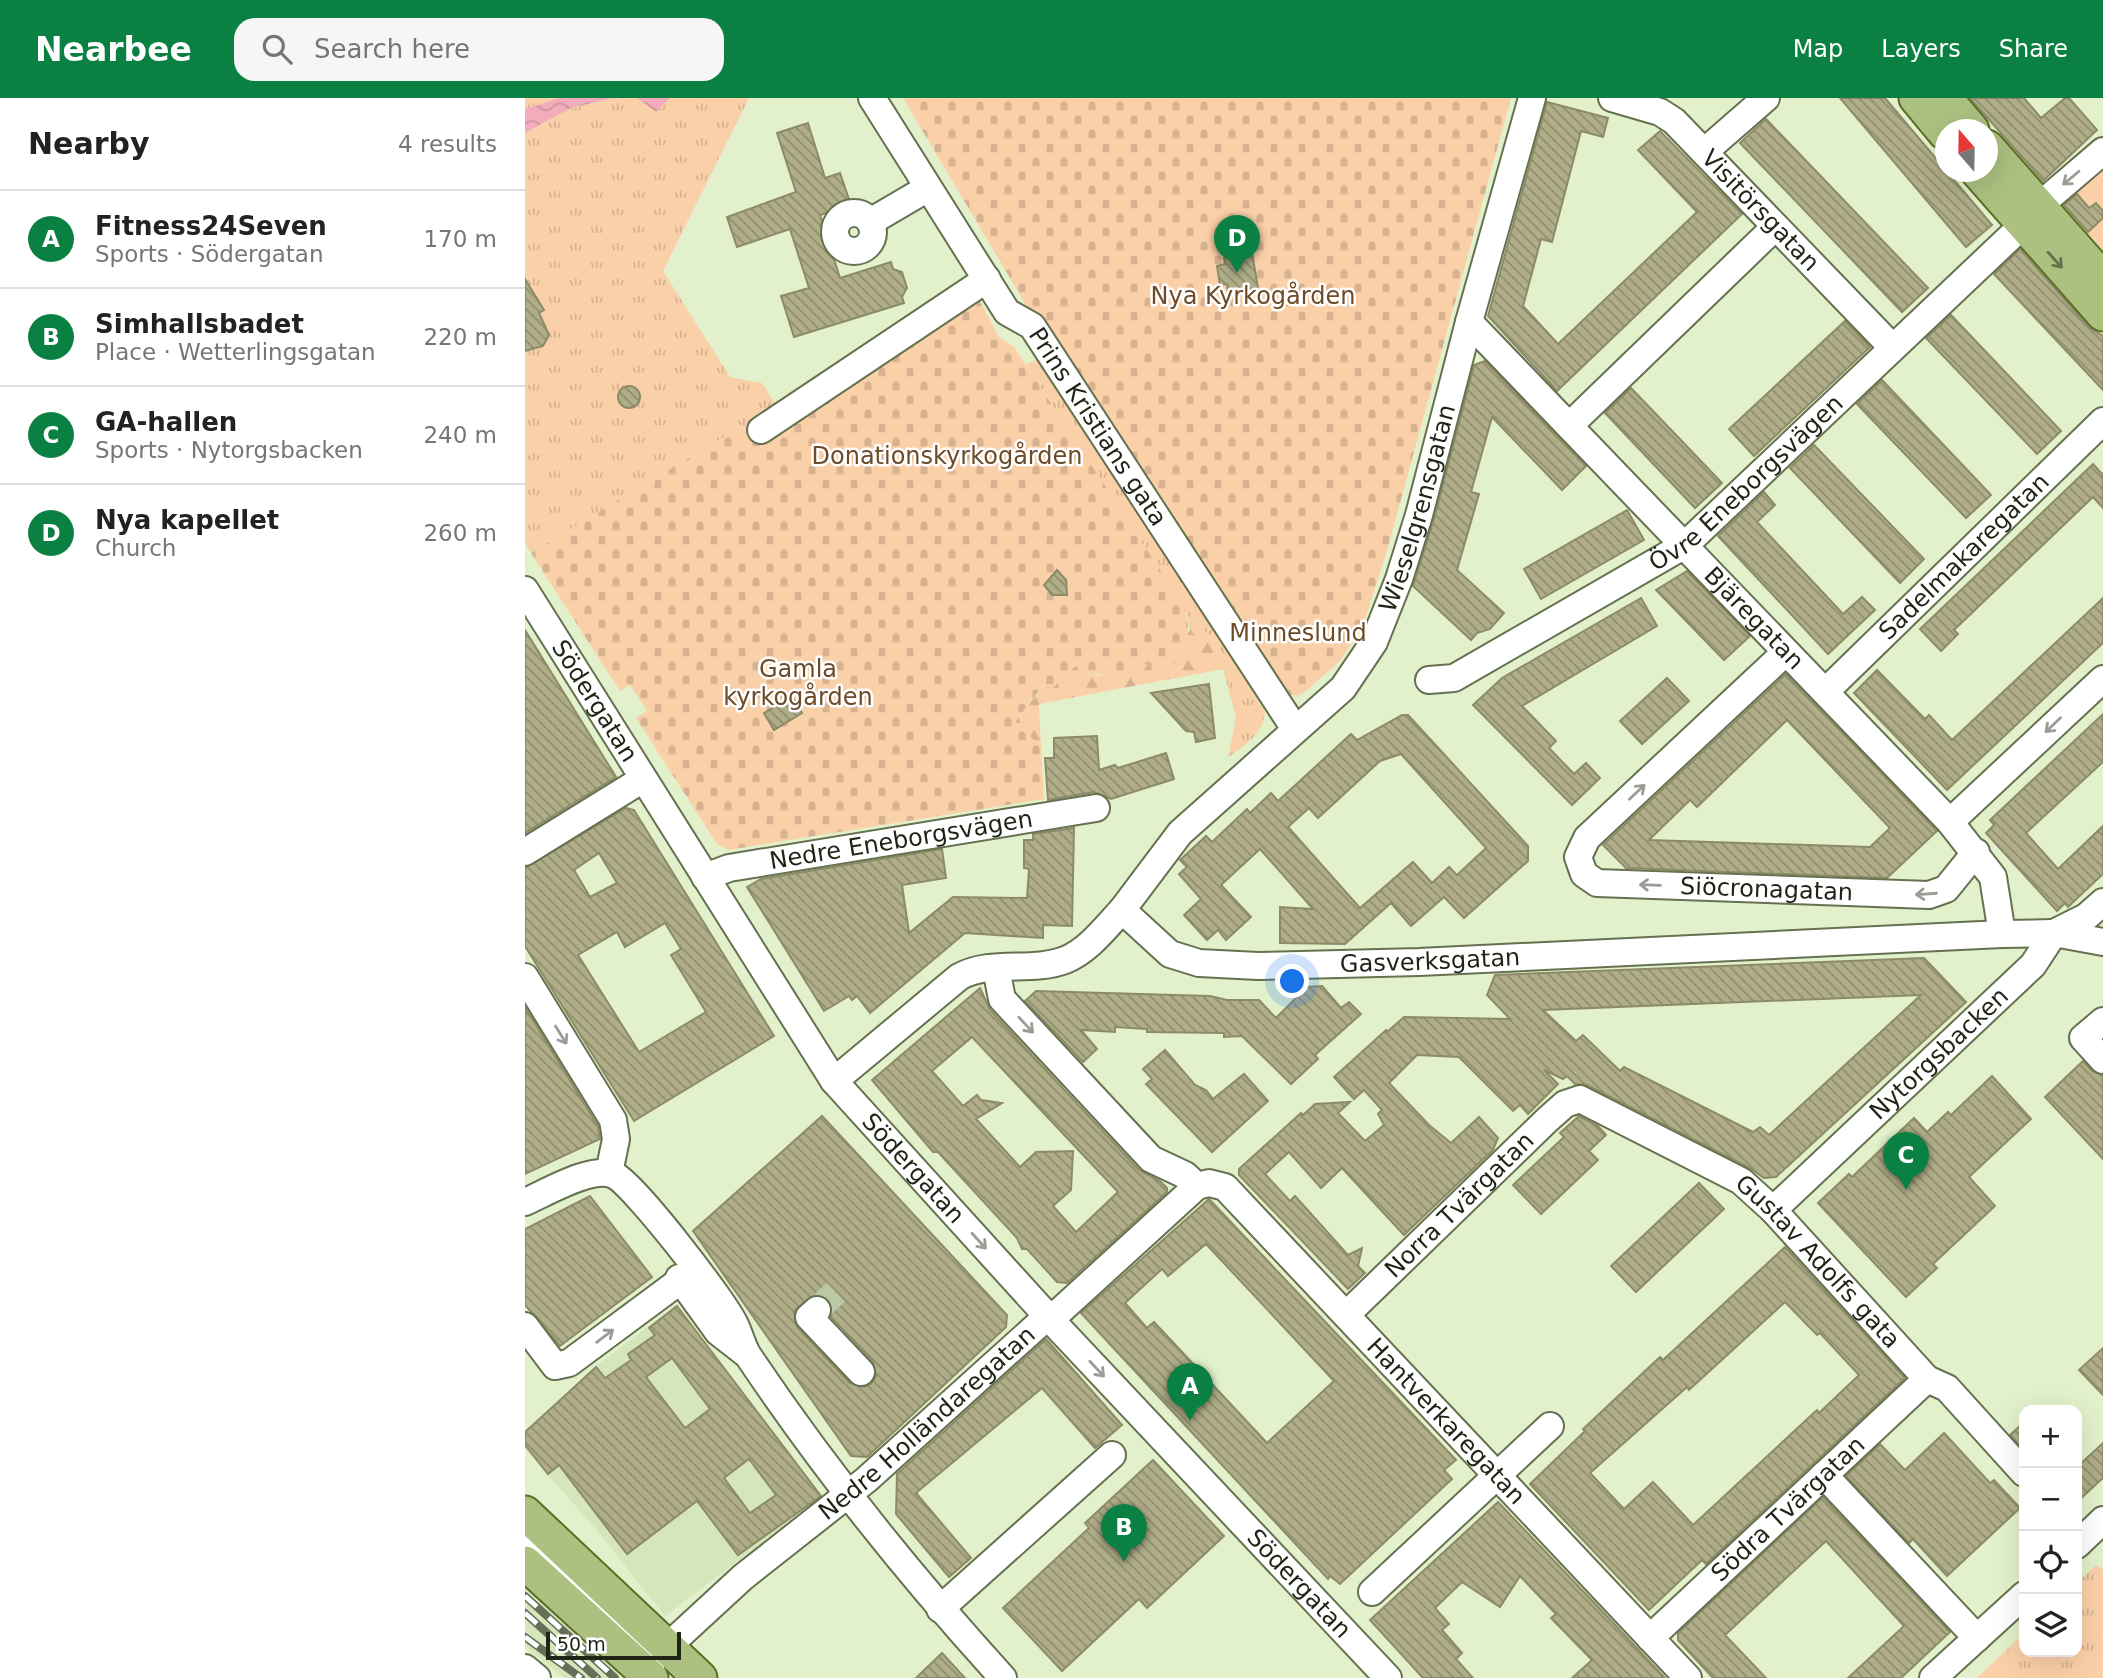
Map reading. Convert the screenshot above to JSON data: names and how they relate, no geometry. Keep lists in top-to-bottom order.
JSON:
{
  "streets": {
    "street": [
      "Visitörsgatan",
      "Prins Kristians gata",
      "Övre Eneborgsvägen",
      "Wieselgrensgatan",
      "Sadelmakaregatan",
      "Bjäregatan",
      "Södergatan",
      "Nedre Eneborgsvägen",
      "Siöcronagatan",
      "Gasverksgatan",
      "Nytorgsbacken",
      "Norra Tvärgatan",
      "Gustav Adolfs gata",
      "Hantverkaregatan",
      "Nedre Holländaregatan",
      "Södra Tvärgatan"
    ]
  },
  "crossings": [
    ["Visitörsgatan", "Övre Eneborgsvägen"],
    ["Prins Kristians gata", "Wieselgrensgatan"],
    ["Övre Eneborgsvägen", "Bjäregatan"],
    ["Wieselgrensgatan", "Bjäregatan"],
    ["Wieselgrensgatan", "Gasverksgatan"],
    ["Sadelmakaregatan", "Bjäregatan"],
    ["Bjäregatan", "Siöcronagatan"],
    ["Bjäregatan", "Gasverksgatan"],
    ["Södergatan", "Nedre Eneborgsvägen"],
    ["Södergatan", "Nedre Holländaregatan"],
    ["Gasverksgatan", "Nytorgsbacken"],
    ["Nytorgsbacken", "Gustav Adolfs gata"],
    ["Norra Tvärgatan", "Gustav Adolfs gata"],
    ["Norra Tvärgatan", "Hantverkaregatan"],
    ["Gustav Adolfs gata", "Södra Tvärgatan"],
    ["Hantverkaregatan", "Nedre Holländaregatan"],
    ["Hantverkaregatan", "Södra Tvärgatan"]
  ],
  "parks": [
    "Nya Kyrkogården",
    "Donationskyrkogården",
    "Minneslund",
    "Gamla kyrkogården"
  ],
  "scale_bar": "50 m",
  "north": "top",
  "page": {
    "header": "Nearbee",
    "search": "Search here",
    "nav": ["Map", "Layers", "Share"],
    "heading": ["Nearby", "4 results"],
    "list": [
      {
        "mark": "A",
        "name": "Fitness24Seven",
        "note": "Sports · Södergatan",
        "value": "170 m"
      },
      {
        "mark": "B",
        "name": "Simhallsbadet",
        "note": "Place · Wetterlingsgatan",
        "value": "220 m"
      },
      {
        "mark": "C",
        "name": "GA-hallen",
        "note": "Sports · Nytorgsbacken",
        "value": "240 m"
      },
      {
        "mark": "D",
        "name": "Nya kapellet",
        "note": "Church",
        "value": "260 m"
      }
    ],
    "pins": [
      "D",
      "C",
      "A",
      "B"
    ],
    "map_buttons": ["+", "−"],
    "scale": "50 m"
  }
}
